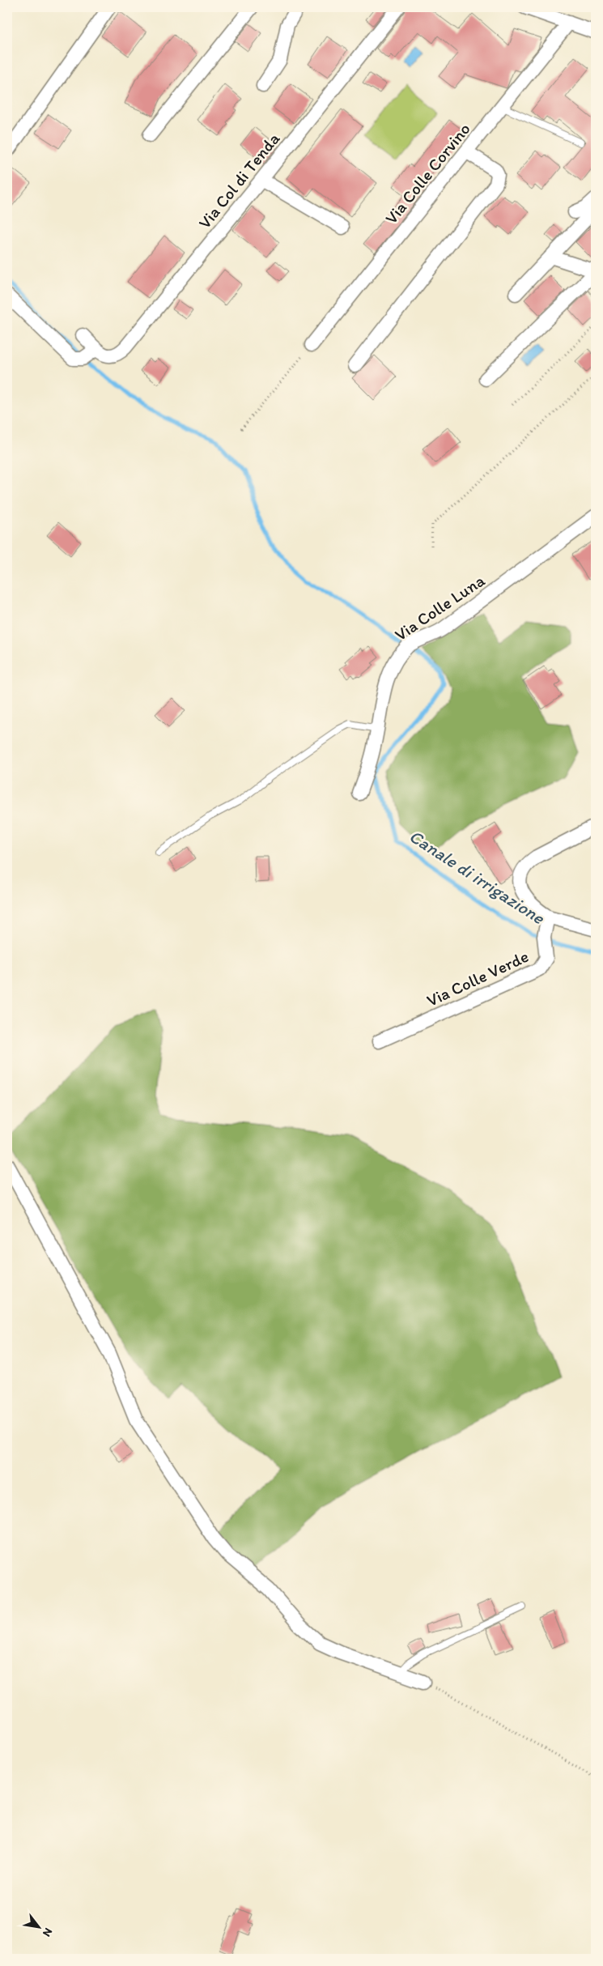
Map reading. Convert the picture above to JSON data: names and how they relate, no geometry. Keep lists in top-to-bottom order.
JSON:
{
  "streets": {
    "street": [
      "Via Colle Corvino",
      "Via Col di Tenda",
      "Via Colle Luna",
      "Via Colle Verde"
    ]
  },
  "water": ["Canale di irrigazione"],
  "north": "bottom right"
}
